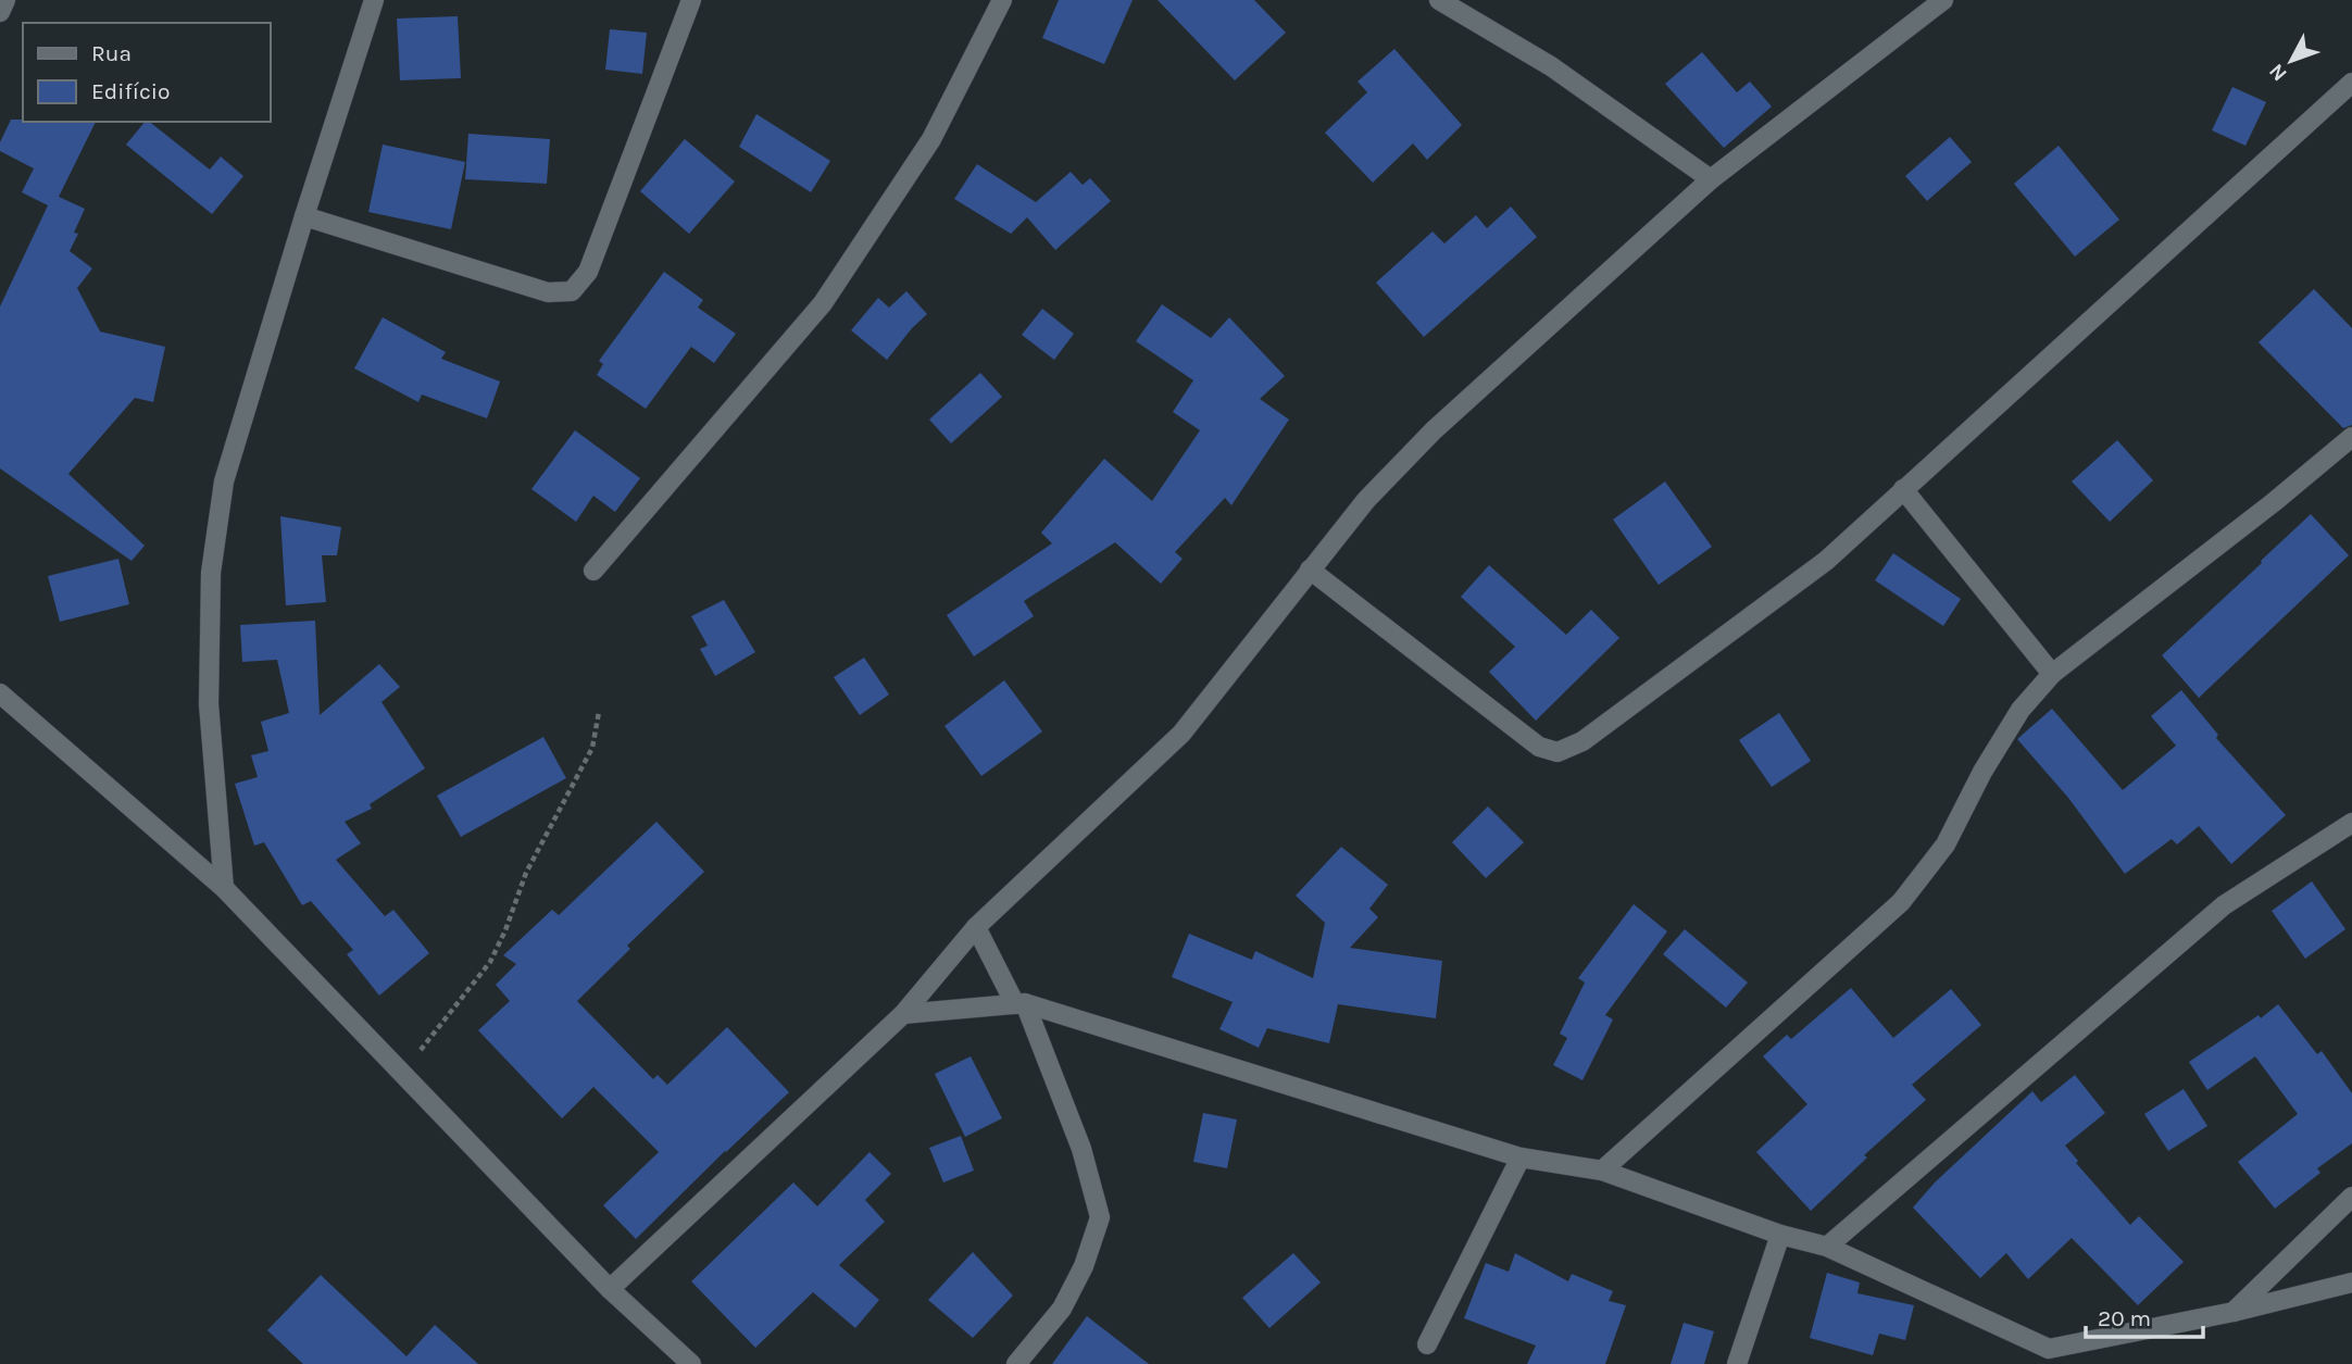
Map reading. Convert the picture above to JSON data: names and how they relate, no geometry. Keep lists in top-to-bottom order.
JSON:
{
  "legend": ["Rua", "Edifício"],
  "scale_bar": "20 m",
  "north": "bottom left"
}
